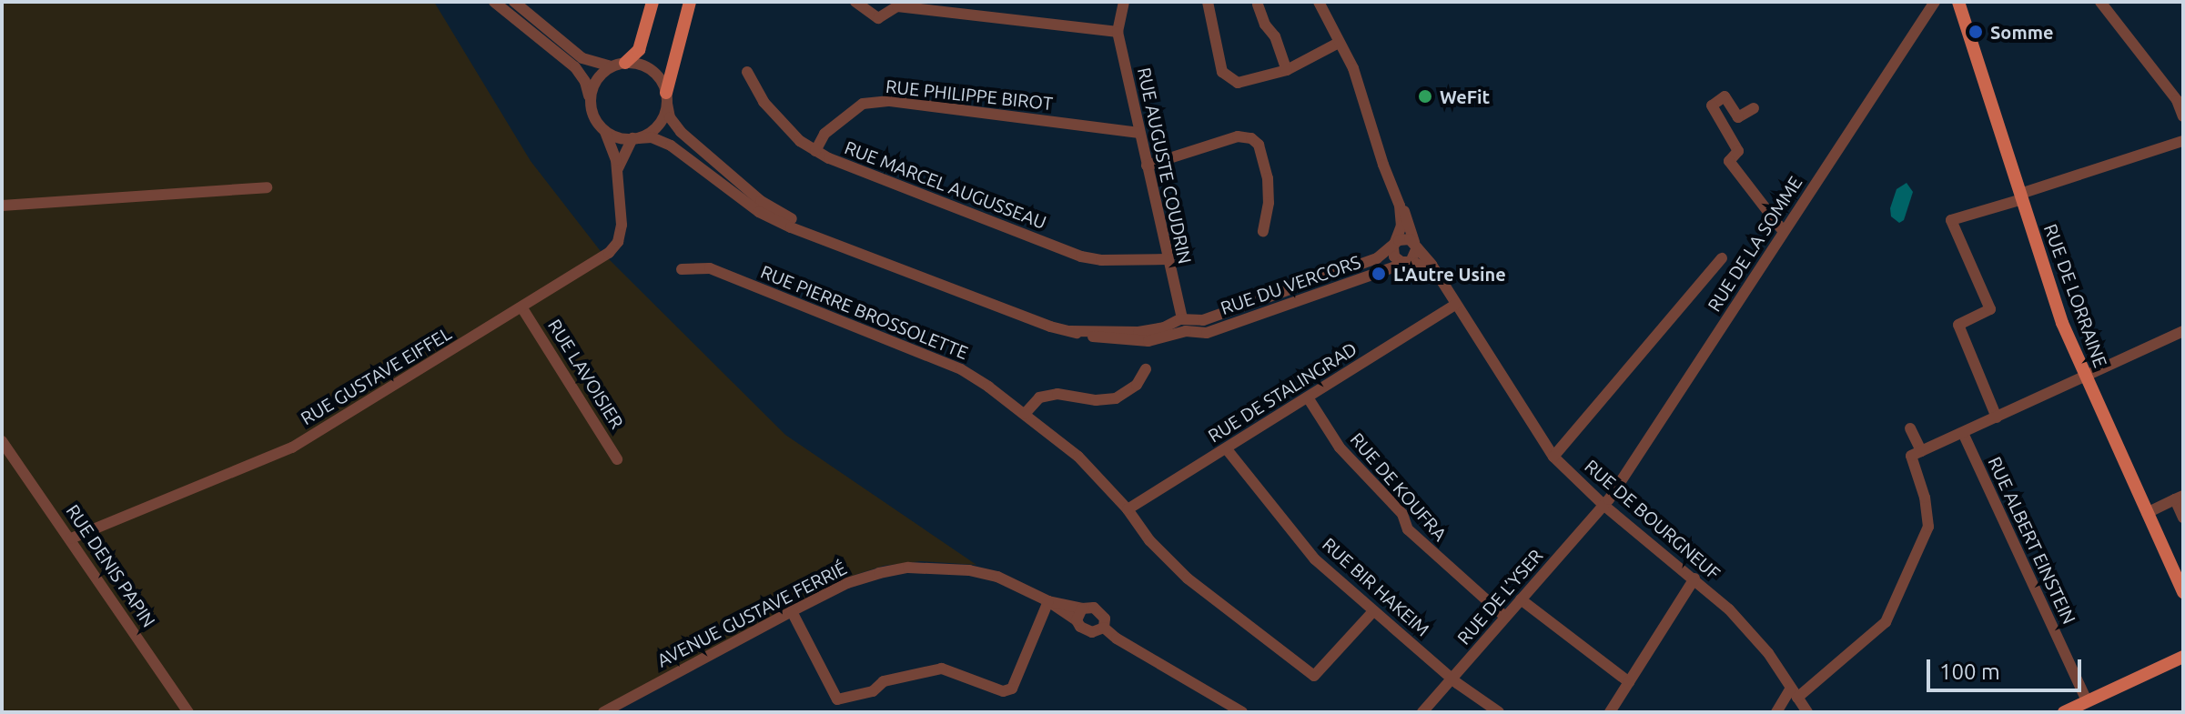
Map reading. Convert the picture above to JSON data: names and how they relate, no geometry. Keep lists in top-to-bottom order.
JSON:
{
  "streets": {
    "main road": ["RUE DE LORRAINE"],
    "street": [
      "RUE PHILIPPE BIROT",
      "RUE AUGUSTE COUDRIN",
      "RUE MARCEL AUGUSSEAU",
      "RUE DE LA SOMME",
      "RUE DU VERCORS",
      "RUE PIERRE BROSSOLETTE",
      "RUE LAVOISIER",
      "RUE GUSTAVE EIFFEL",
      "RUE DE STALINGRAD",
      "RUE DE KOUFRA",
      "RUE DE BOURGNEUF",
      "RUE ALBERT EINSTEIN",
      "RUE DENIS PAPIN",
      "RUE BIR HAKEIM",
      "RUE DE L’YSER",
      "AVENUE GUSTAVE FERRIÉ"
    ]
  },
  "crossings": [
    ["RUE PHILIPPE BIROT", "RUE AUGUSTE COUDRIN"],
    ["RUE PHILIPPE BIROT", "RUE MARCEL AUGUSSEAU"],
    ["RUE AUGUSTE COUDRIN", "RUE MARCEL AUGUSSEAU"],
    ["RUE AUGUSTE COUDRIN", "RUE DU VERCORS"],
    ["RUE DE LA SOMME", "RUE DE BOURGNEUF"],
    ["RUE DE LA SOMME", "RUE DE L’YSER"],
    ["RUE DU VERCORS", "RUE GUSTAVE EIFFEL"],
    ["RUE DU VERCORS", "RUE DE BOURGNEUF"],
    ["RUE PIERRE BROSSOLETTE", "RUE DE STALINGRAD"],
    ["RUE PIERRE BROSSOLETTE", "RUE BIR HAKEIM"],
    ["RUE LAVOISIER", "RUE GUSTAVE EIFFEL"],
    ["RUE GUSTAVE EIFFEL", "RUE DENIS PAPIN"],
    ["RUE DE STALINGRAD", "RUE DE KOUFRA"],
    ["RUE DE STALINGRAD", "RUE DE BOURGNEUF"],
    ["RUE DE STALINGRAD", "RUE BIR HAKEIM"],
    ["RUE DE KOUFRA", "RUE DE L’YSER"],
    ["RUE DE BOURGNEUF", "RUE DE L’YSER"],
    ["RUE BIR HAKEIM", "RUE DE L’YSER"]
  ],
  "places": ["Somme", "WeFit", "L'Autre Usine"],
  "scale_bar": "100 m"
}
